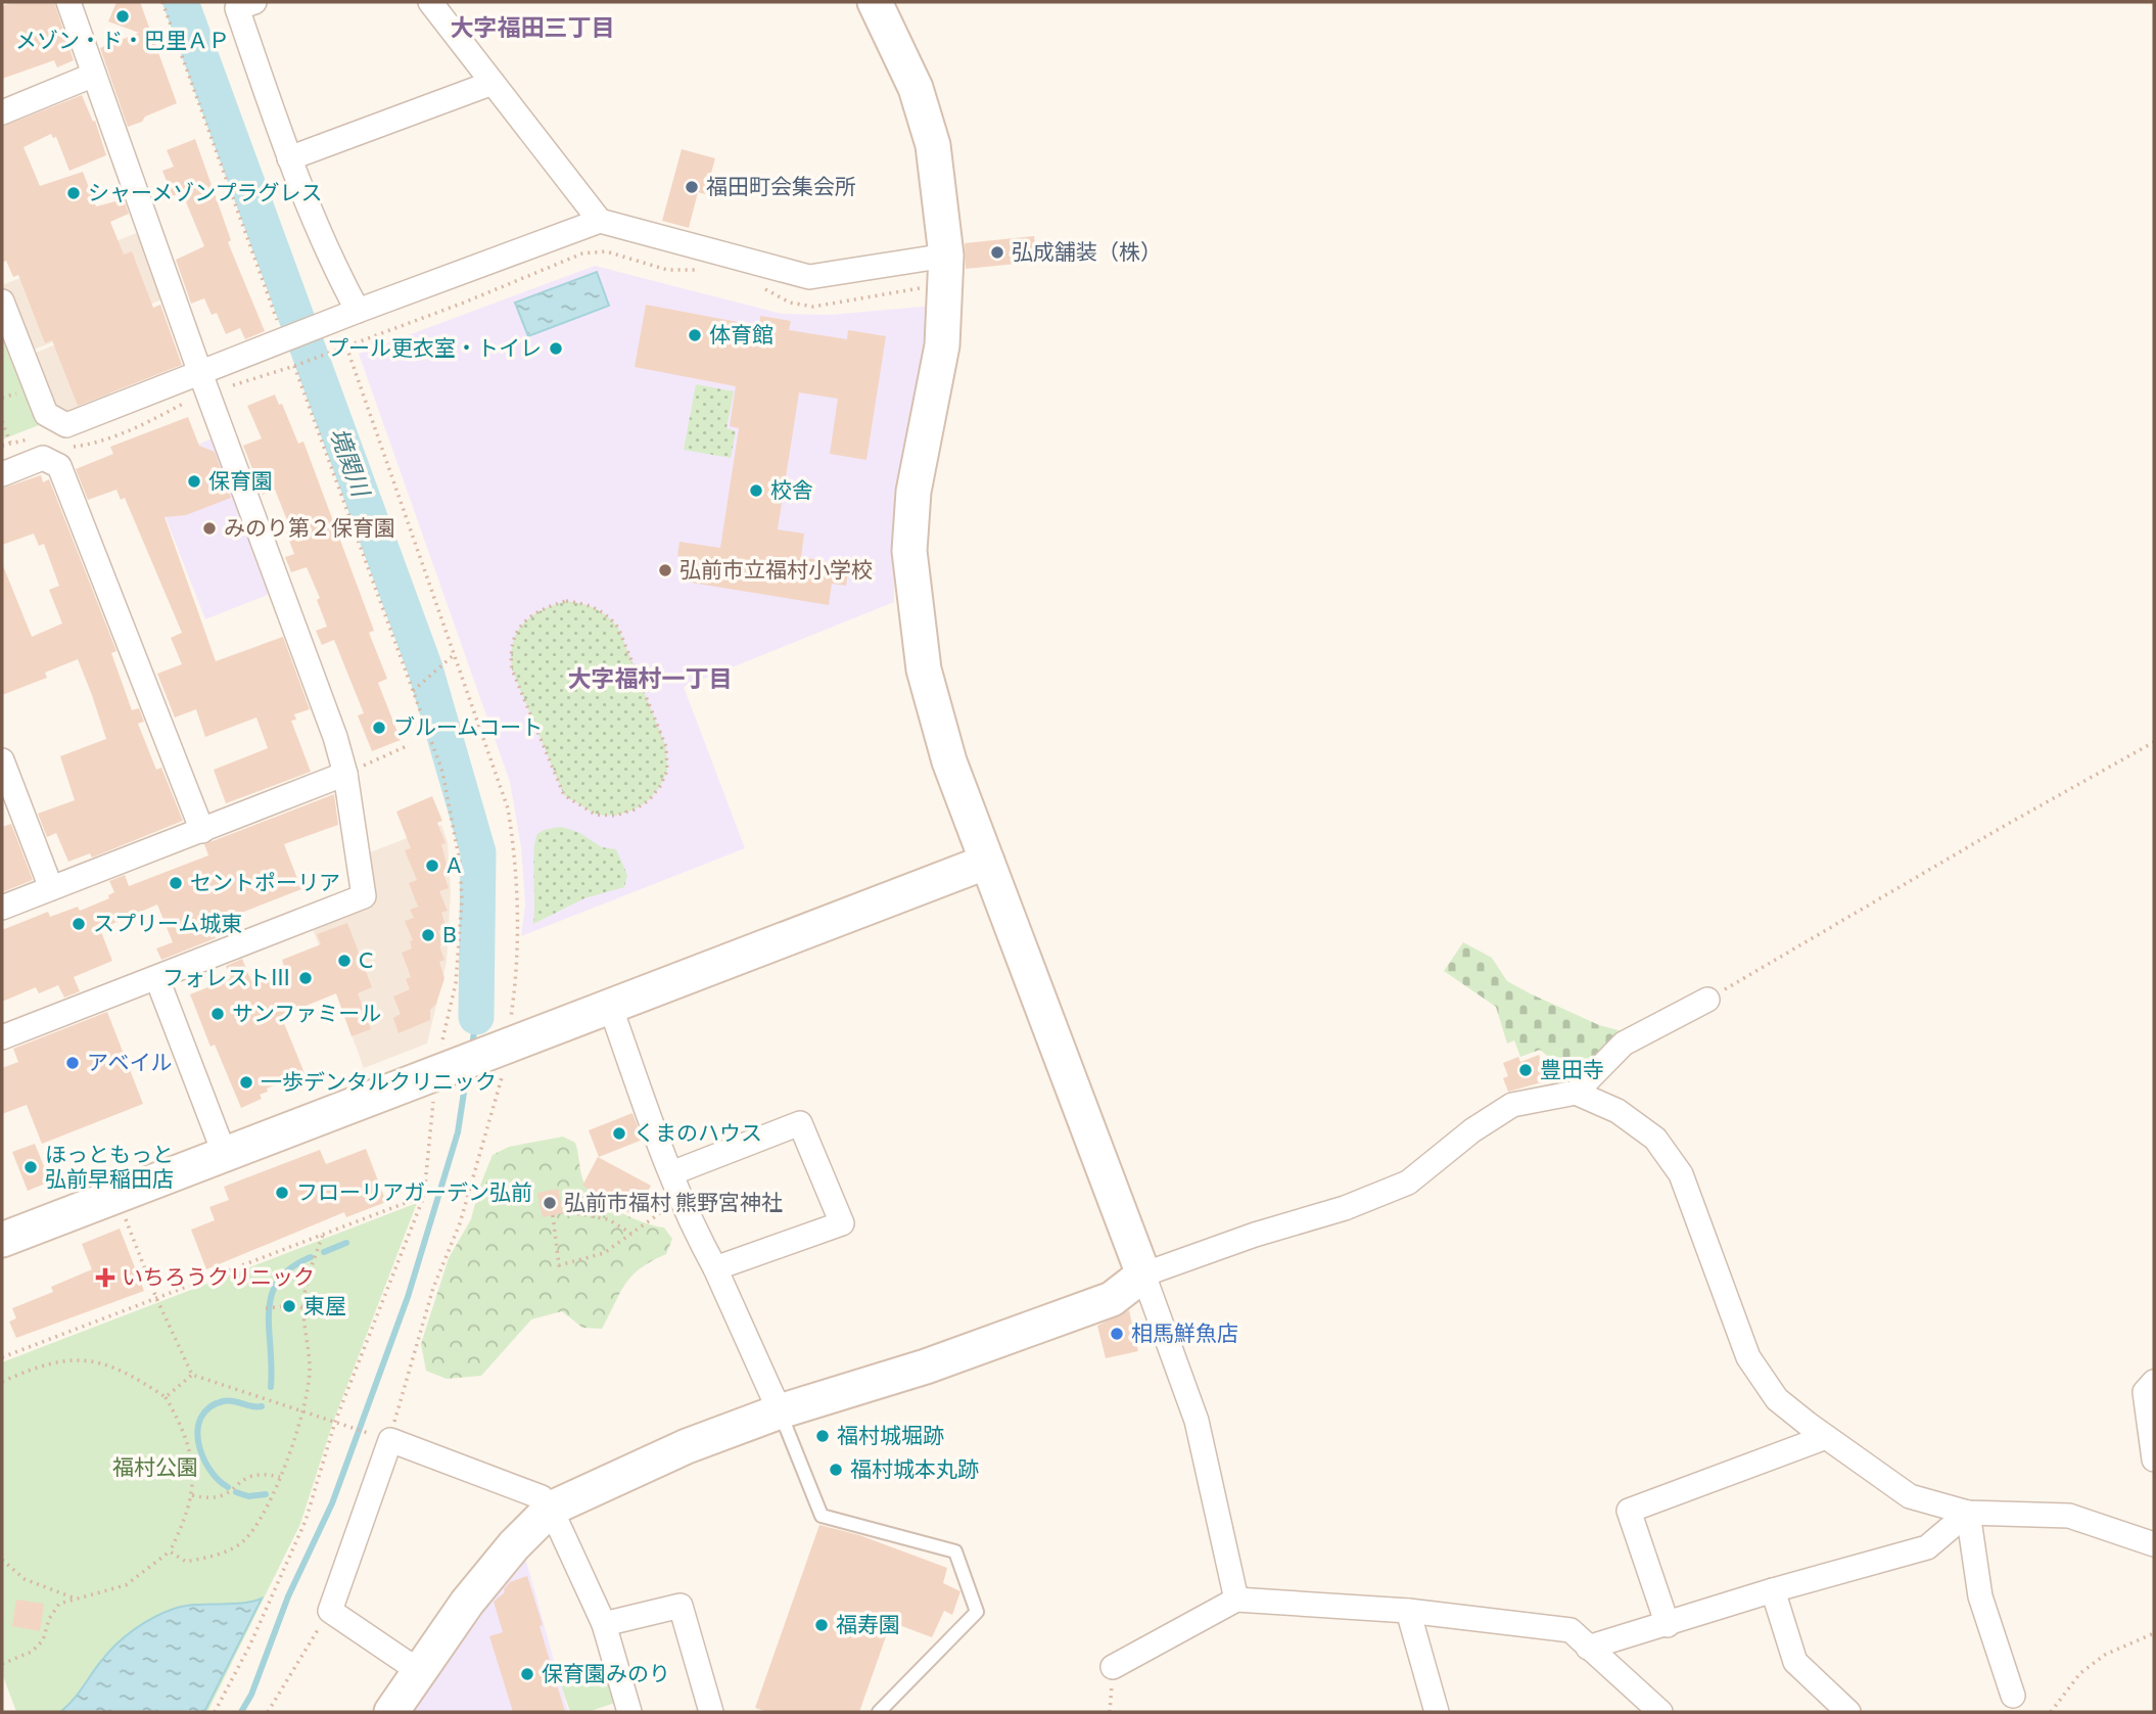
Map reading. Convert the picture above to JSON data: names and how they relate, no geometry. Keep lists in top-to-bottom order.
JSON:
{
  "districts": ["大字福田三丁目", "大字福村一丁目"],
  "water": ["境関川"],
  "parks": ["福村公園"],
  "places": {
    "other": [
      "メゾン・ド・巴里ＡＰ",
      "福田町会集会所",
      "シャーメゾンプラグレス",
      "弘成舗装（株）",
      "体育館",
      "プール更衣室・トイレ",
      "保育園",
      "校舎",
      "みのり第２保育園",
      "弘前市立福村小学校",
      "ブルームコート",
      "A",
      "セントポーリア",
      "スプリーム城東",
      "B",
      "C",
      "フォレストⅢ",
      "サンファミール",
      "アベイル",
      "豊田寺",
      "一歩デンタルクリニック",
      "くまのハウス",
      "ほっともっと 弘前早稲田店",
      "フローリアガーデン弘前",
      "弘前市福村 熊野宮神社",
      "東屋",
      "相馬鮮魚店",
      "福村城堀跡",
      "福村城本丸跡",
      "福寿園",
      "保育園みのり"
    ],
    "health": ["いちろうクリニック"]
  }
}
